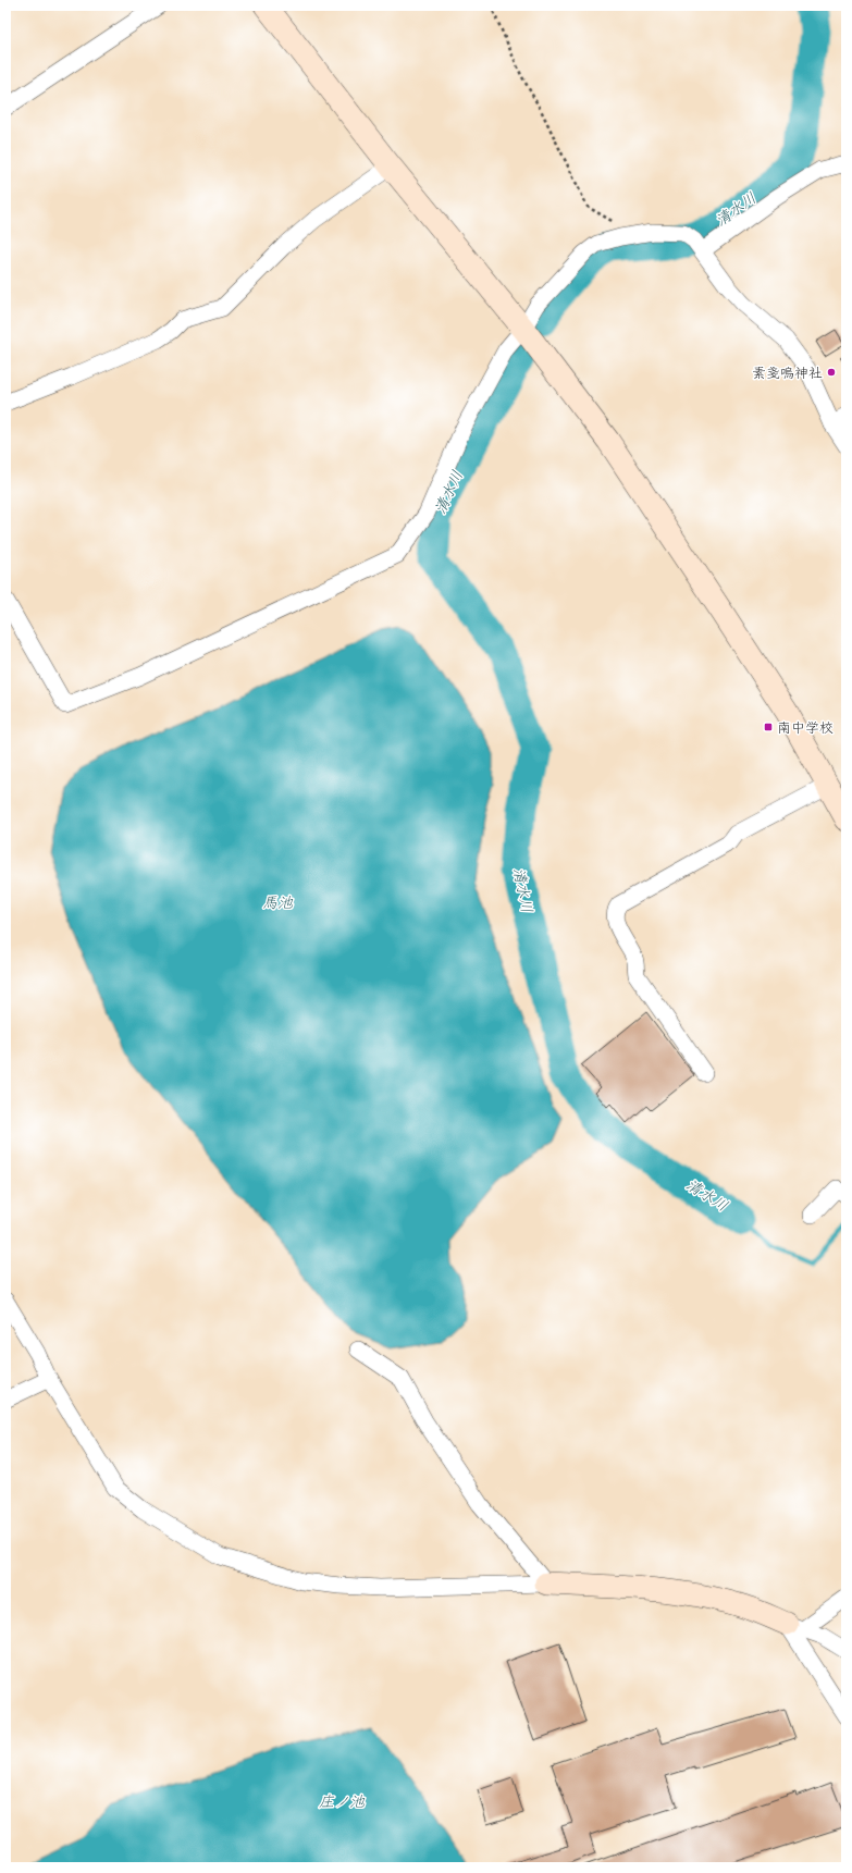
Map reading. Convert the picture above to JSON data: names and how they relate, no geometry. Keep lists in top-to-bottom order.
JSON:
{
  "water": ["清水川", "馬池", "庄ノ池"],
  "places": {
    "other": ["素戔嗚神社"],
    "transit": ["南中学校"]
  }
}
